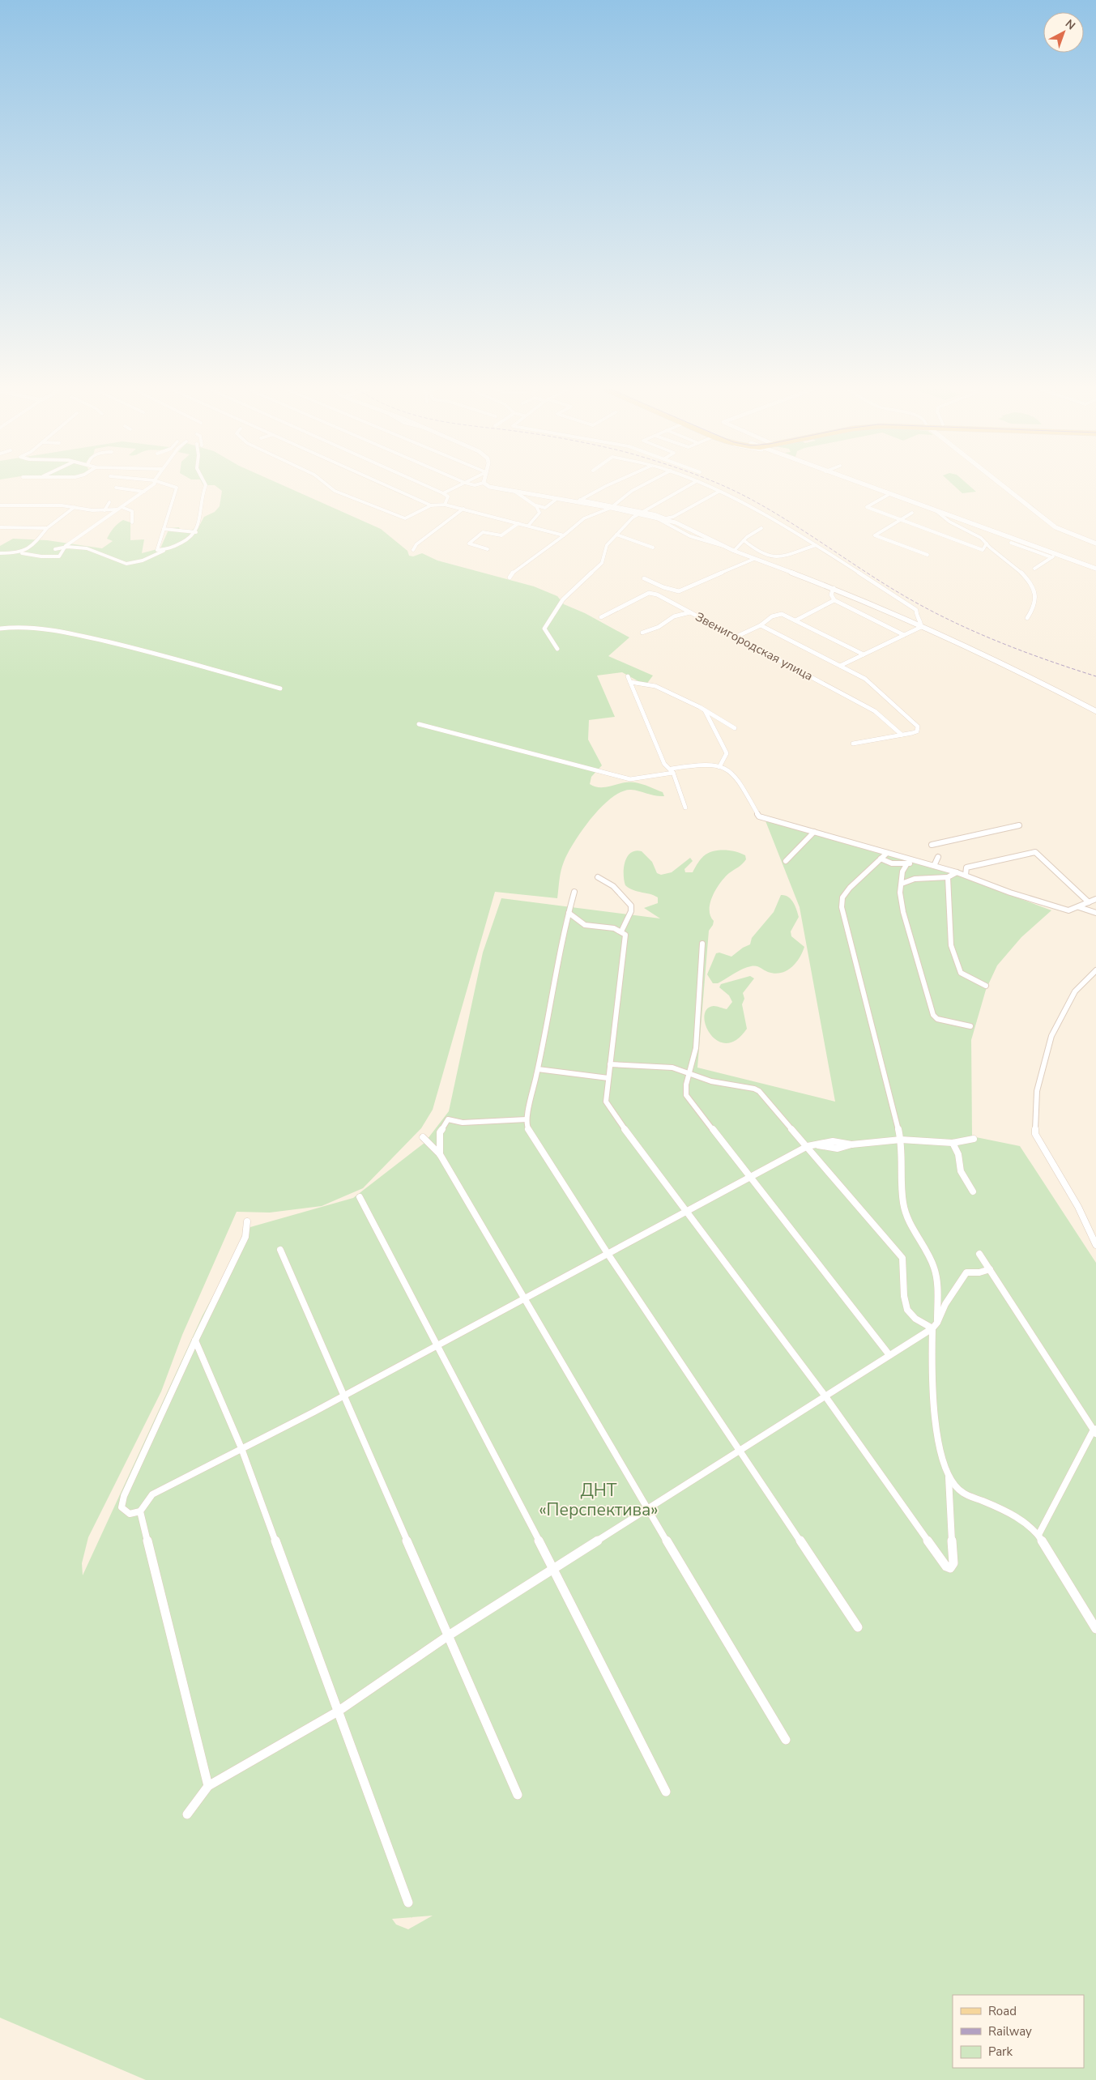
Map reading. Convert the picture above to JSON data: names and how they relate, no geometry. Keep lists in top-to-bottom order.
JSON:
{
  "streets": {
    "street": ["Звенигородская улица"]
  },
  "parks": ["ДНТ «Перспектива»"],
  "legend": ["Road", "Railway", "Park"],
  "north": "top right"
}
